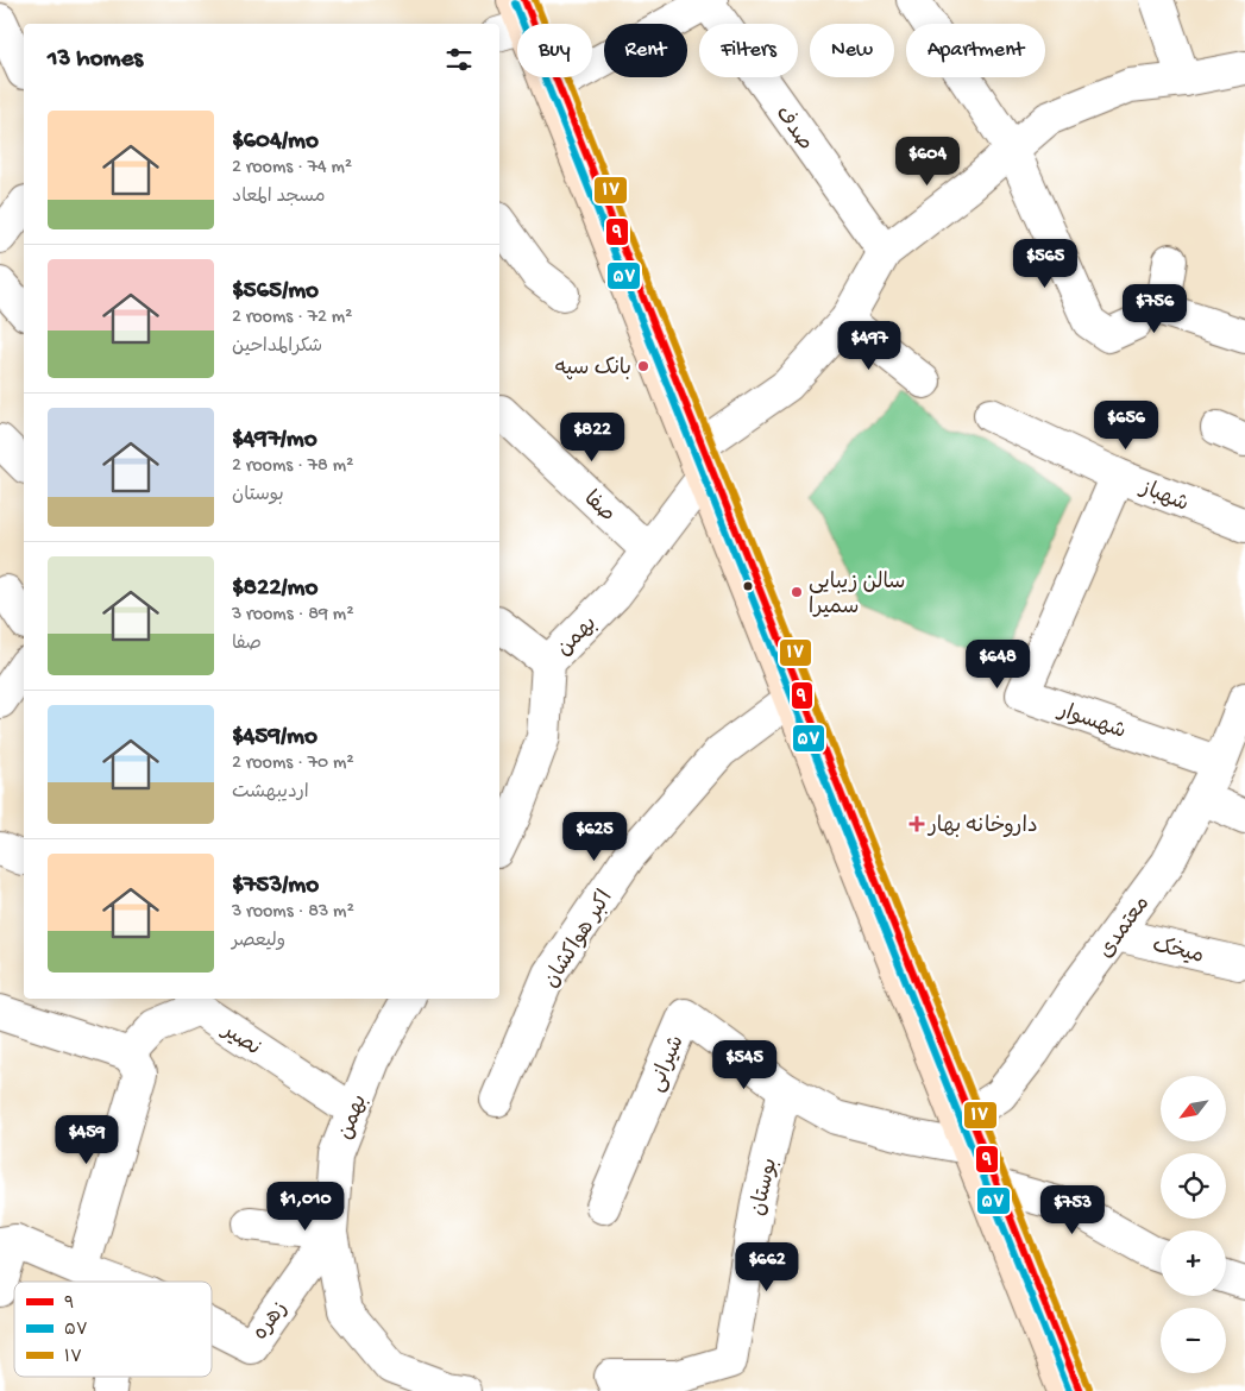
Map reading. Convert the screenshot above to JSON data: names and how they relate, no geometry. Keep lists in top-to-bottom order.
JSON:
{
  "streets": {
    "street": [
      "صدف",
      "شهباز",
      "صفا",
      "بهمن",
      "شهسوار",
      "معتمدی",
      "اکبر هواکشان",
      "میخک",
      "نصیر",
      "شیرانی",
      "بوستان",
      "زهره"
    ]
  },
  "crossings": [
    ["صدف", "بهمن"],
    ["شهباز", "شهسوار"],
    ["صفا", "بهمن"],
    ["بهمن", "نصیر"],
    ["بهمن", "زهره"],
    ["شهسوار", "معتمدی"],
    ["معتمدی", "میخک"],
    ["معتمدی", "شیرانی"],
    ["شیرانی", "بوستان"]
  ],
  "places": {
    "other": ["بانک سپه", "سالن زیبایی سمیرا"],
    "health": ["داروخانه بهار"]
  },
  "lines": ["transit line ۹", "transit line ۱۷", "transit line ۵۷"],
  "legend": ["۹", "۵۷", "۱۷"],
  "north": "bottom left",
  "page": {
    "chip": [
      "Buy",
      "Rent",
      "Filters",
      "New",
      "Apartment"
    ],
    "heading": "13 homes",
    "list": [
      {
        "name": "$604/mo",
        "note": "2 rooms · 74 m² · مسجد المعاد"
      },
      {
        "name": "$565/mo",
        "note": "2 rooms · 72 m² · شکرالمداحین"
      },
      {
        "name": "$497/mo",
        "note": "2 rooms · 78 m² · بوستان"
      },
      {
        "name": "$822/mo",
        "note": "3 rooms · 89 m² · صفا"
      },
      {
        "name": "$459/mo",
        "note": "2 rooms · 70 m² · اردیبهشت"
      },
      {
        "name": "$753/mo",
        "note": "3 rooms · 83 m² · ولیعصر"
      }
    ],
    "price": [
      "$604",
      "$565",
      "$756",
      "$497",
      "$656",
      "$822",
      "$648",
      "$625",
      "$545",
      "$459",
      "$1,010",
      "$753",
      "$662"
    ],
    "map_buttons": ["+", "−"]
  }
}
